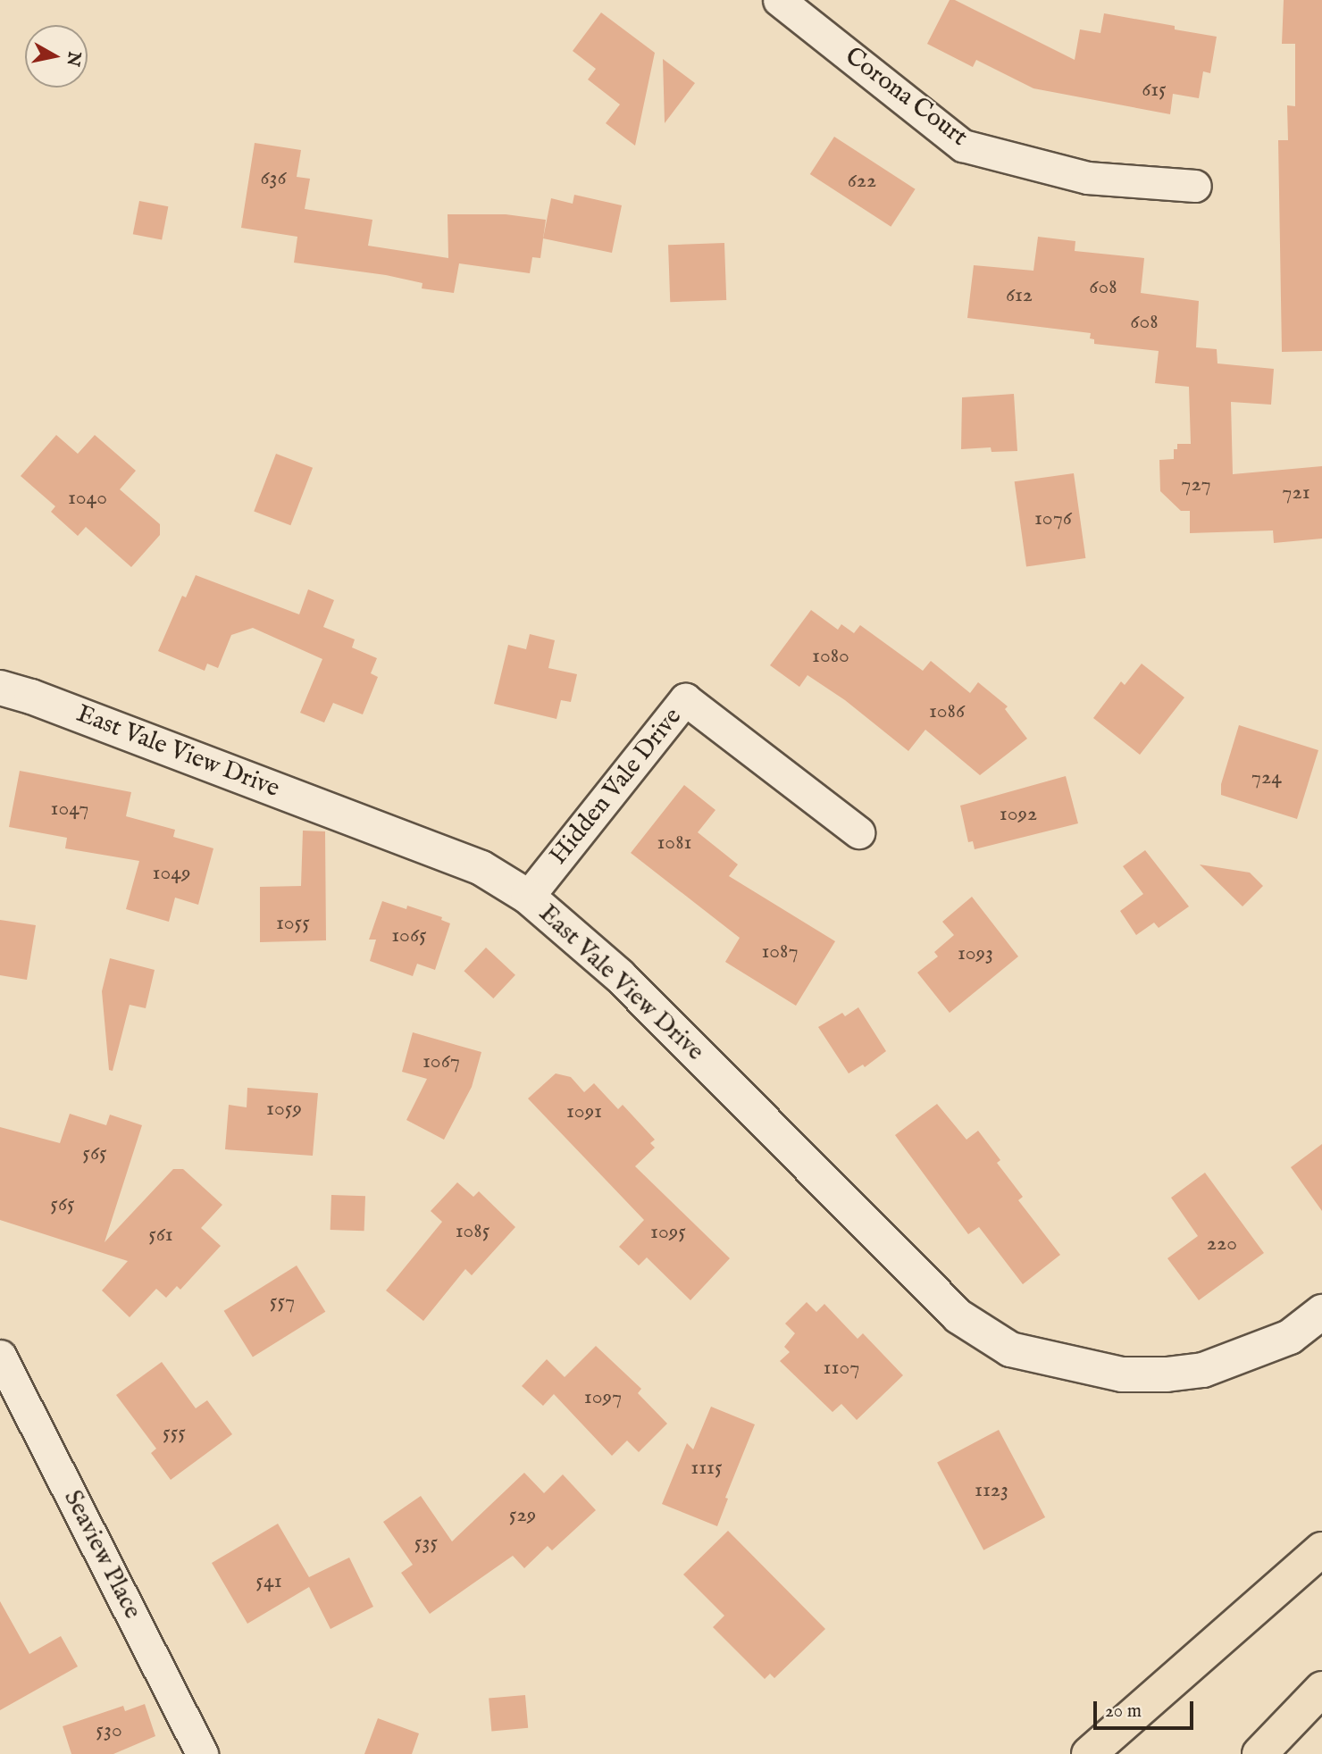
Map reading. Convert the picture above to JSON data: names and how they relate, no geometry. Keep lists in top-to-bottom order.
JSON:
{
  "streets": {
    "street": [
      "Corona Court",
      "East Vale View Drive",
      "Hidden Vale Drive",
      "Seaview Place"
    ]
  },
  "crossings": [
    ["East Vale View Drive", "Hidden Vale Drive"]
  ],
  "house_numbers": [
    "615",
    "636",
    "622",
    "608",
    "612",
    "608",
    "727",
    "721",
    "1040",
    "1076",
    "1080",
    "1086",
    "724",
    "1047",
    "1092",
    "1081",
    "1049",
    "1055",
    "1065",
    "1087",
    "1093",
    "1067",
    "1059",
    "1091",
    "565",
    "565",
    "1085",
    "1095",
    "561",
    "220",
    "557",
    "1107",
    "1097",
    "555",
    "1115",
    "1123",
    "529",
    "535",
    "541",
    "530"
  ],
  "scale_bar": "20 m",
  "north": "right"
}
